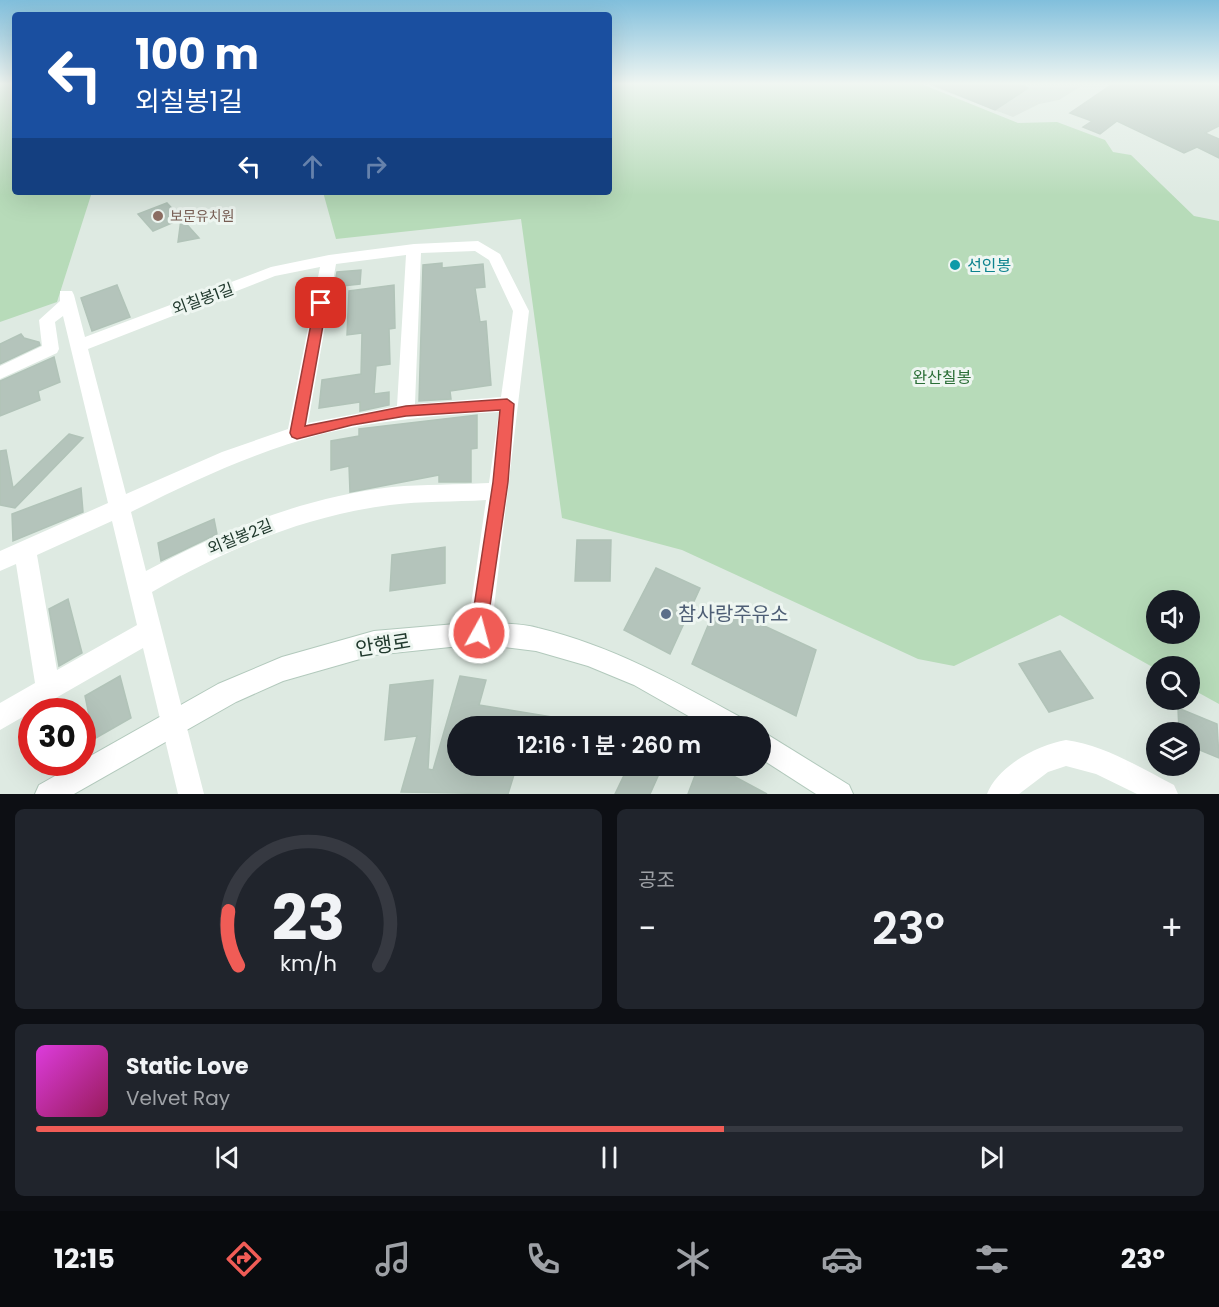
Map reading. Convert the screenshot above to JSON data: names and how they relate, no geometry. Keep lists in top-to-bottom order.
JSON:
{
  "streets": {
    "street": ["외칠봉1길", "외칠봉2길", "안행로"]
  },
  "crossings": [
    ["외칠봉1길", "외칠봉2길"],
    ["외칠봉1길", "안행로"]
  ],
  "parks": ["완산칠봉"],
  "places": ["보문유치원", "선인봉", "참사랑주유소"],
  "page": {
    "turn": ["100 m", "외칠봉1길"],
    "limit": "30",
    "trip": "12:16 · 1 분 · 260 m",
    "tile": "공조",
    "heat": ["−", "23°", "+"],
    "song": ["Static Love", "Velvet Ray"],
    "tabs": ["12:15", "23°"],
    "gauge": ["23", "km/h"]
  }
}
